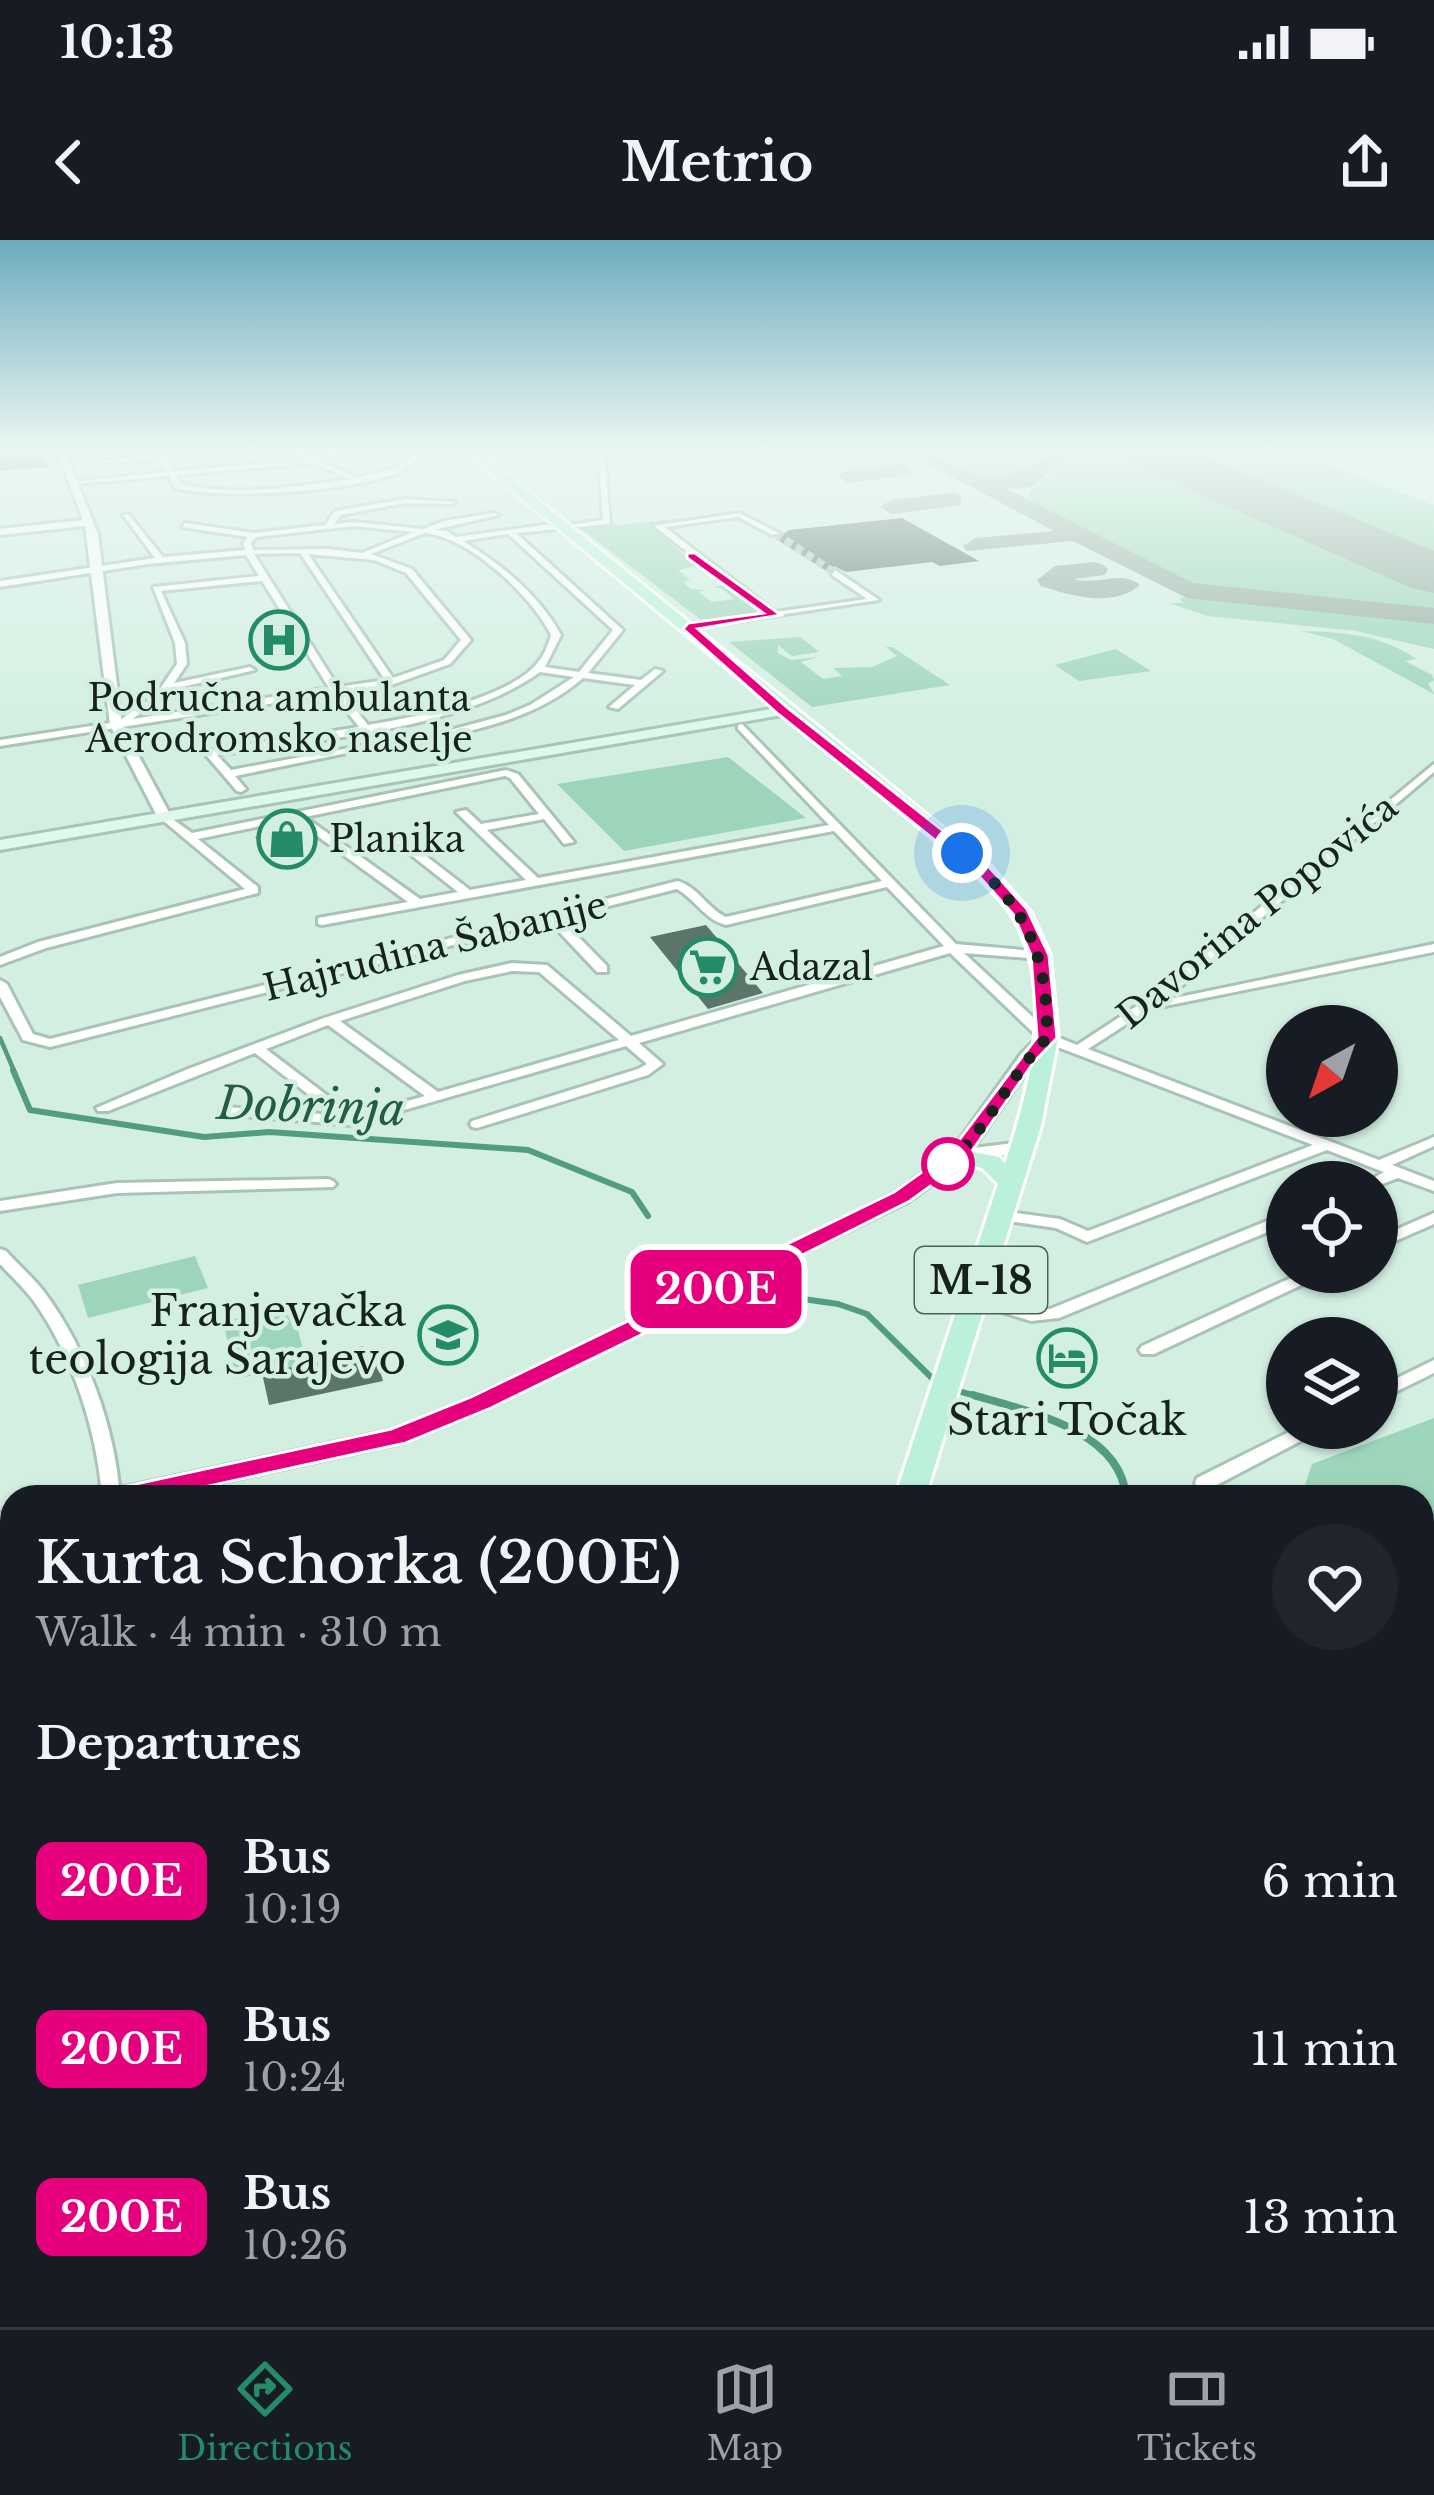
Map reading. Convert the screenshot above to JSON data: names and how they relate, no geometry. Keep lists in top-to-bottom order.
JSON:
{
  "streets": {
    "main road": ["M-18"],
    "street": ["Davorina Popovića", "Hajrudina Šabanije"]
  },
  "water": ["Dobrinja"],
  "places": {
    "hospital": ["Područna ambulanta Aerodromsko naselje"],
    "shop": ["Planika"],
    "supermarket": ["Adazal"],
    "school or university": ["Franjevačka teologija Sarajevo"],
    "hotel": ["Stari Točak"]
  },
  "lines": ["bus line 200E"],
  "north": "bottom left",
  "page": {
    "status": "10:13",
    "header": "Metrio",
    "on_map": "200E",
    "heading": [
      ["Kurta Schorka (200E)", "Walk · 4 min · 310 m"],
      "Departures"
    ],
    "list": [
      {
        "mark": "200E",
        "name": "Bus",
        "note": "10:19",
        "value": "6 min"
      },
      {
        "mark": "200E",
        "name": "Bus",
        "note": "10:24",
        "value": "11 min"
      },
      {
        "mark": "200E",
        "name": "Bus",
        "note": "10:26",
        "value": "13 min"
      }
    ],
    "tabs": ["Directions", "Map", "Tickets"]
  }
}
